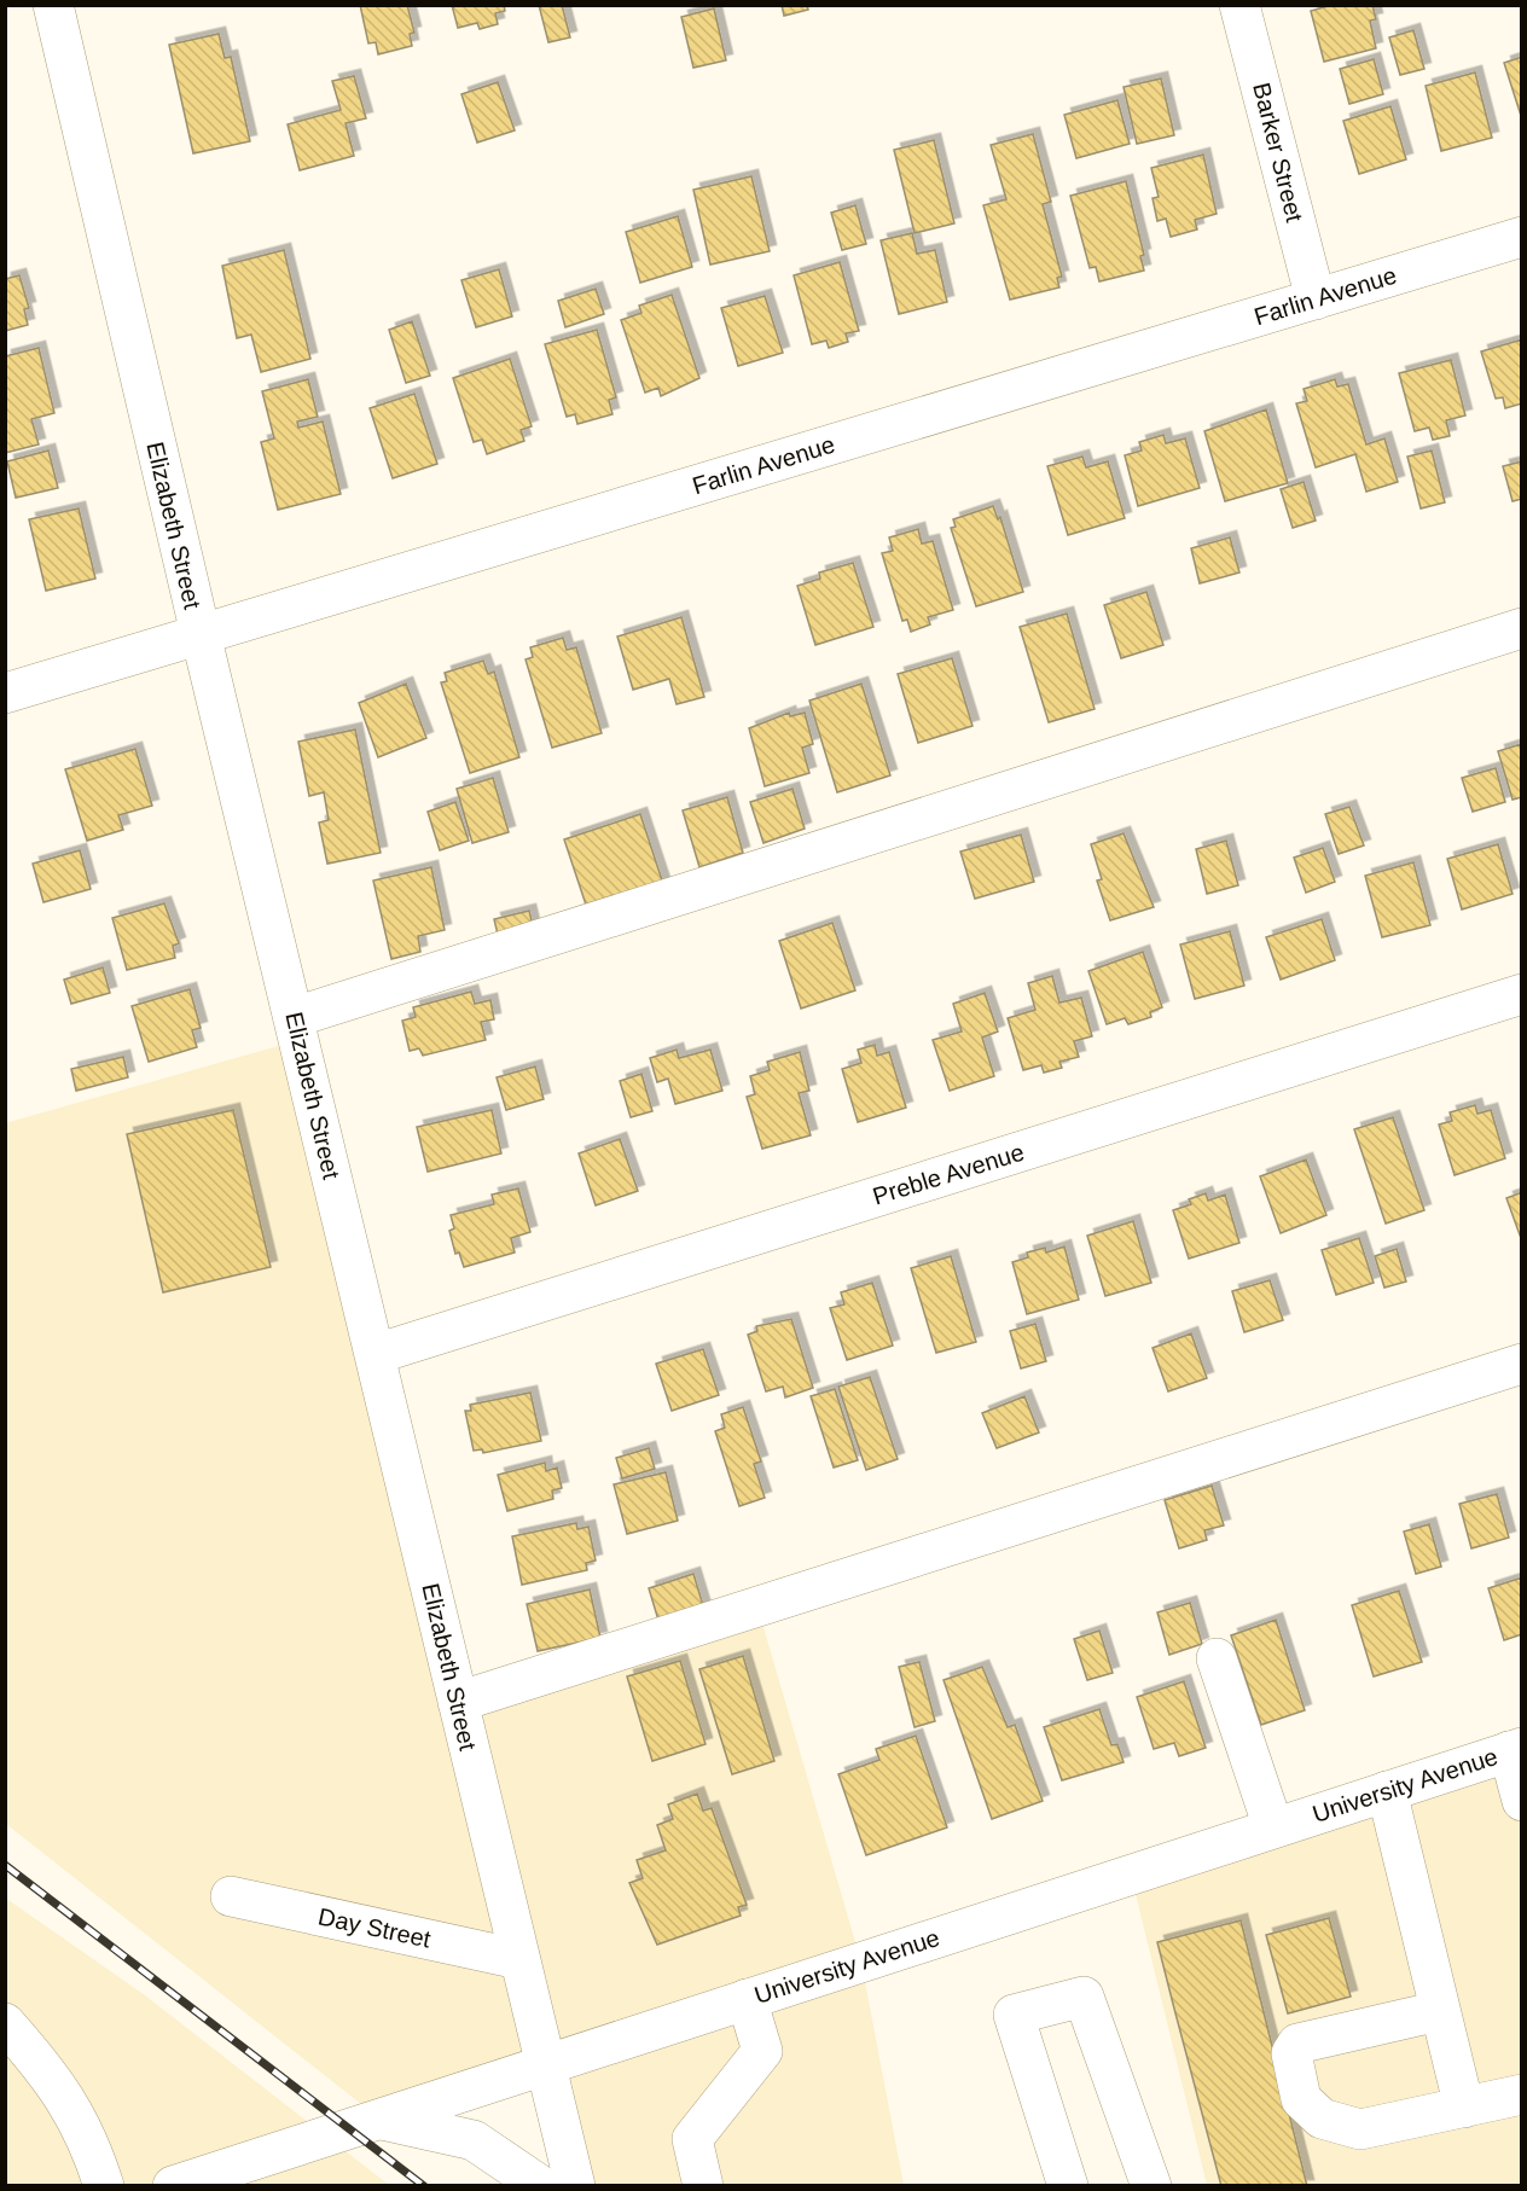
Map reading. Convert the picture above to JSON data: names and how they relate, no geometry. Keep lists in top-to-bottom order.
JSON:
{
  "streets": {
    "street": [
      "Barker Street",
      "Farlin Avenue",
      "Elizabeth Street",
      "Preble Avenue",
      "University Avenue",
      "Day Street"
    ]
  },
  "crossings": [
    ["Barker Street", "Farlin Avenue"],
    ["Farlin Avenue", "Elizabeth Street"],
    ["Elizabeth Street", "Preble Avenue"],
    ["Elizabeth Street", "University Avenue"],
    ["Elizabeth Street", "Day Street"]
  ]
}
